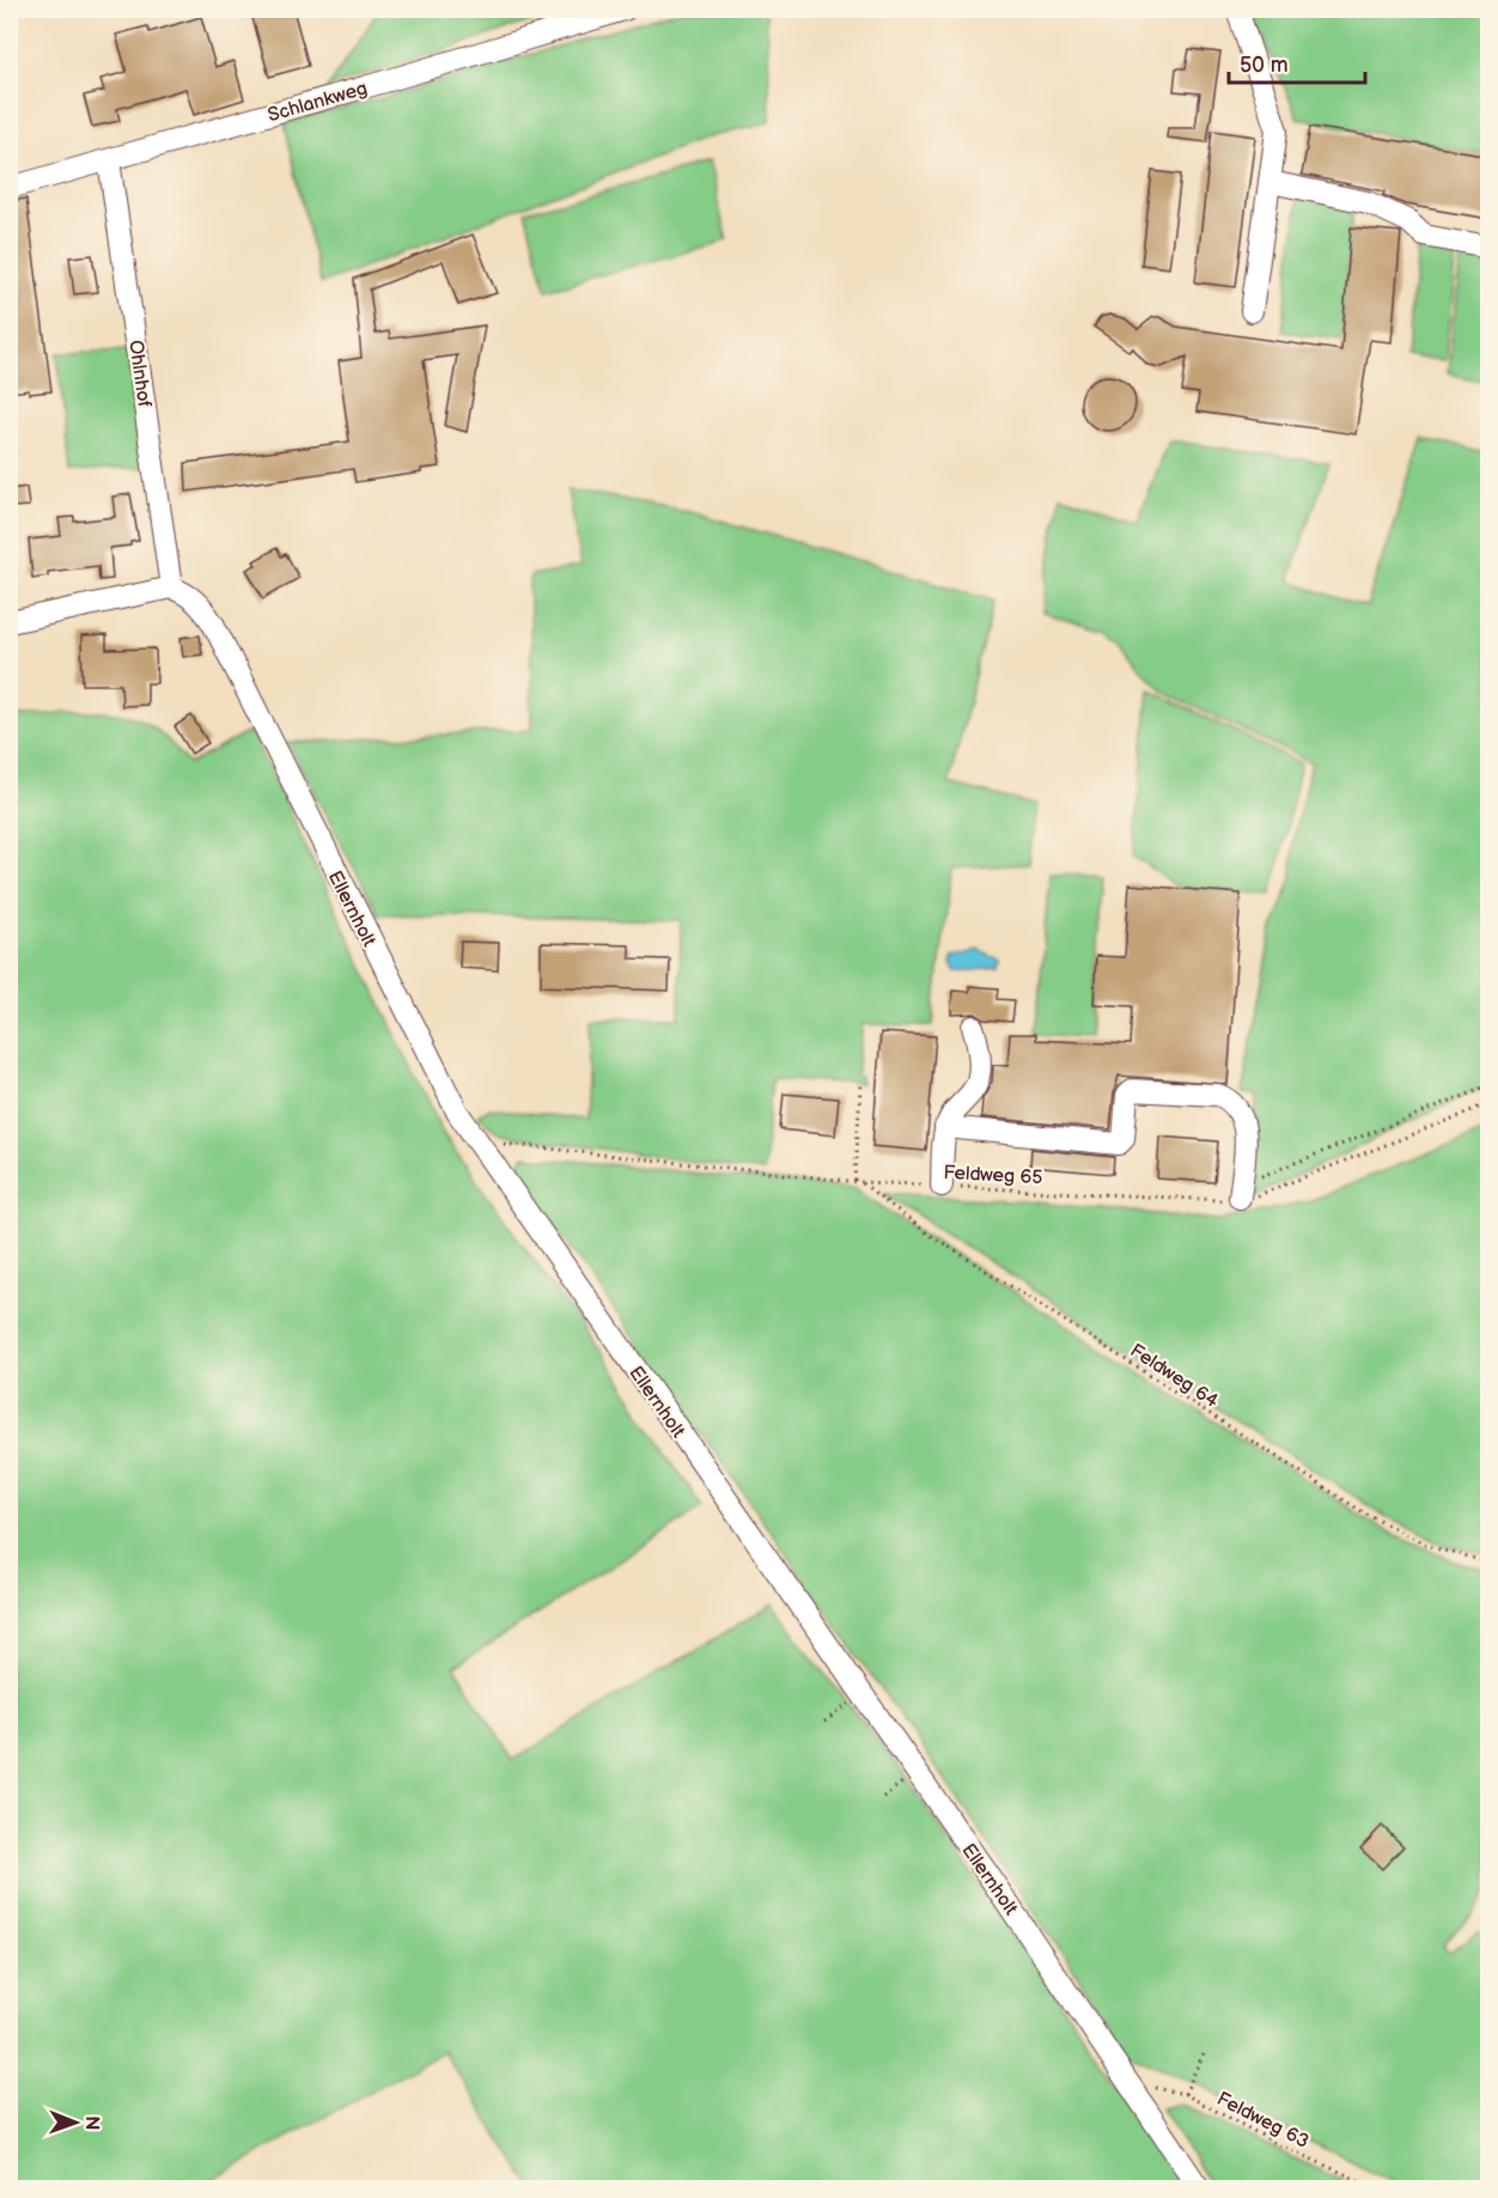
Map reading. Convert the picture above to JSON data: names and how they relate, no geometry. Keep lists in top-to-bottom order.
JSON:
{
  "streets": {
    "street": ["Schlankweg", "Ohlnhof", "Ellernholt"],
    "path": ["Feldweg 65", "Feldweg 64", "Feldweg 63"]
  },
  "crossings": [
    ["Schlankweg", "Ohlnhof"],
    ["Ohlnhof", "Ellernholt"],
    ["Ellernholt", "Feldweg 65"],
    ["Ellernholt", "Feldweg 63"],
    ["Feldweg 65", "Feldweg 64"]
  ],
  "scale_bar": "50 m",
  "north": "right"
}
